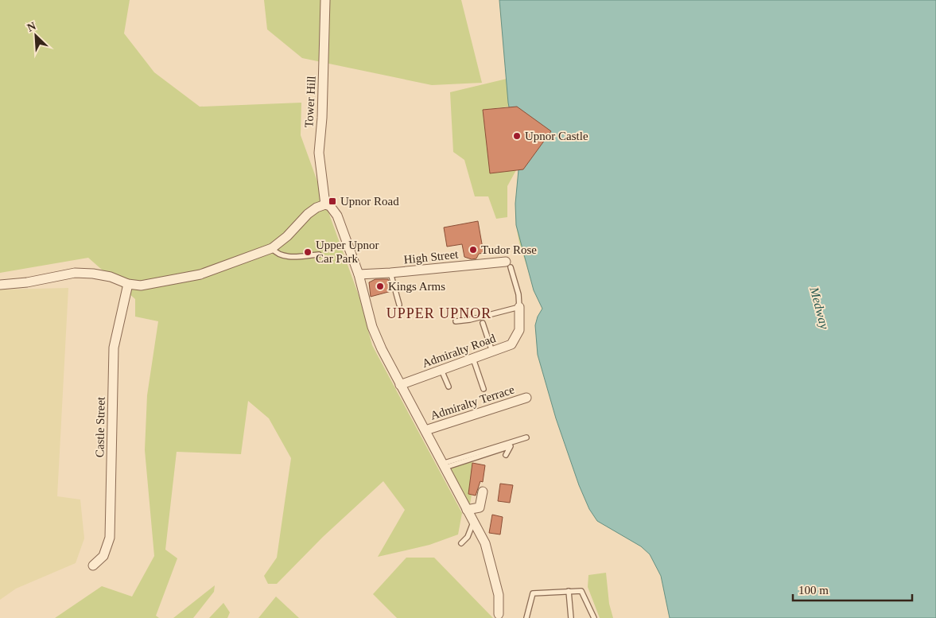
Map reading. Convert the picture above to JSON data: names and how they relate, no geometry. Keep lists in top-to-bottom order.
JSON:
{
  "streets": {
    "street": [
      "Tower Hill",
      "High Street",
      "Admiralty Road",
      "Admiralty Terrace",
      "Castle Street"
    ]
  },
  "districts": ["UPPER UPNOR"],
  "water": ["Medway"],
  "places": {
    "other": [
      "Upnor Castle",
      "Tudor Rose",
      "Upper Upnor Car Park",
      "Kings Arms"
    ],
    "transit": ["Upnor Road"]
  },
  "scale_bar": "100 m",
  "north": "top left"
}
